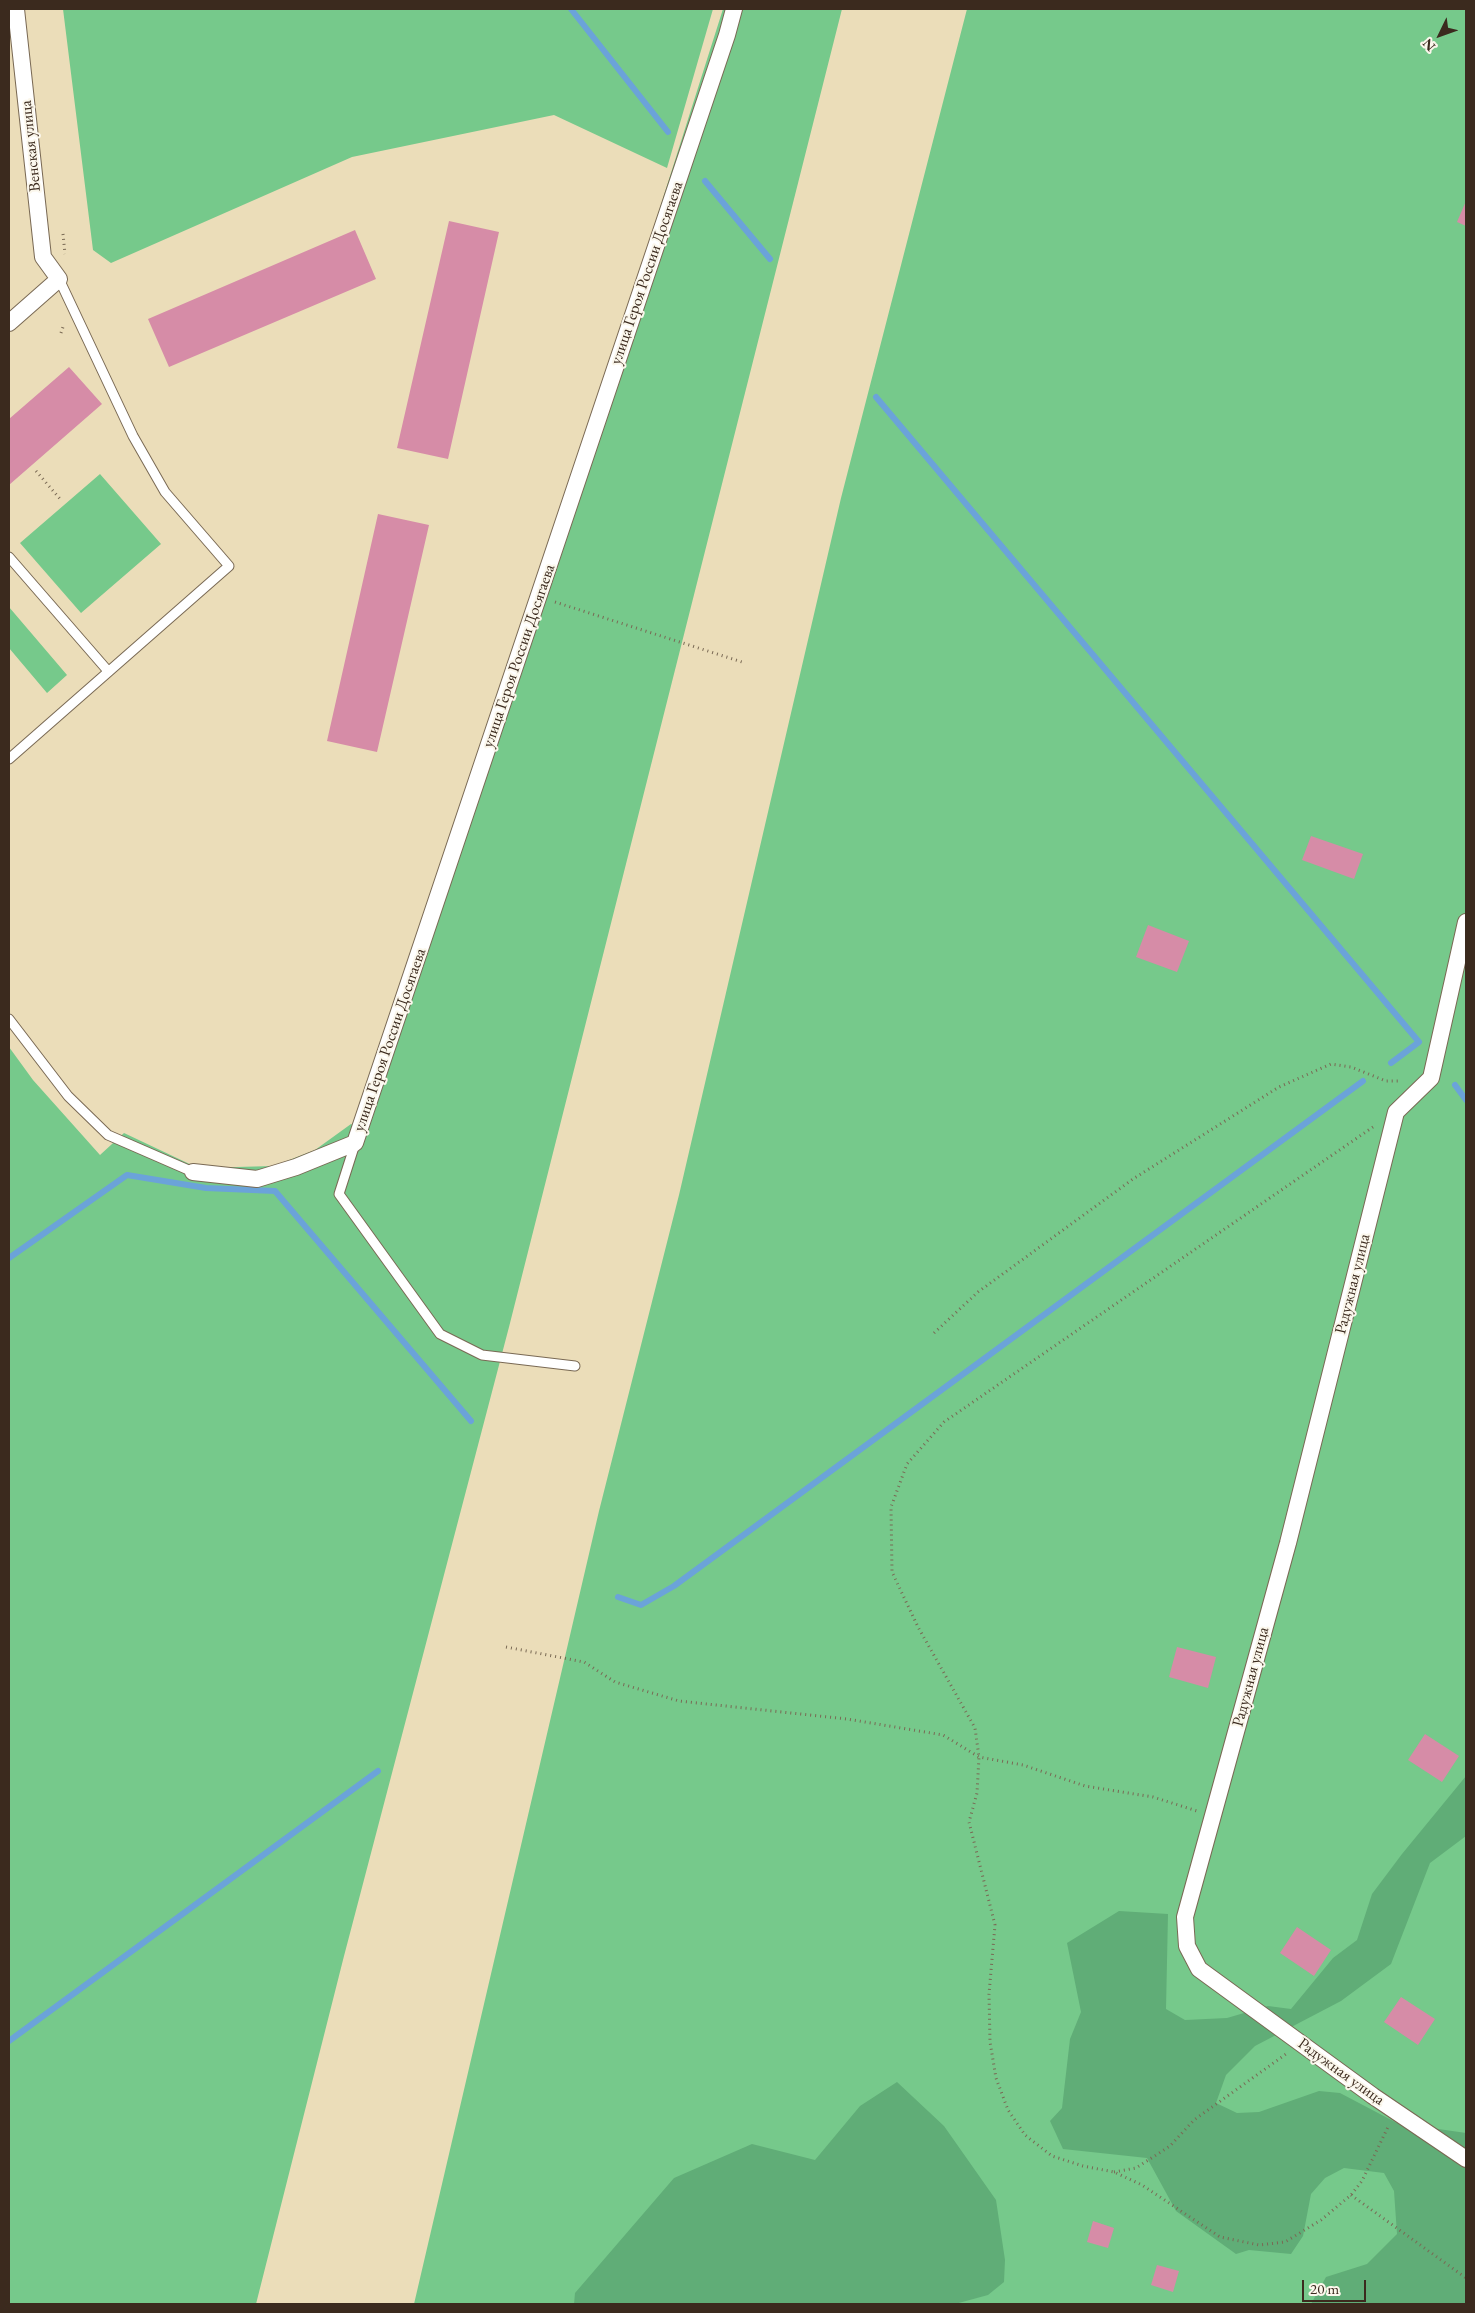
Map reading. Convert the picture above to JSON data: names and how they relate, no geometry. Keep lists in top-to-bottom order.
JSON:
{
  "streets": {
    "street": ["Венская улица", "улица Героя России Досягаева", "Радужная улица"]
  },
  "scale_bar": "20 m",
  "north": "bottom left"
}
